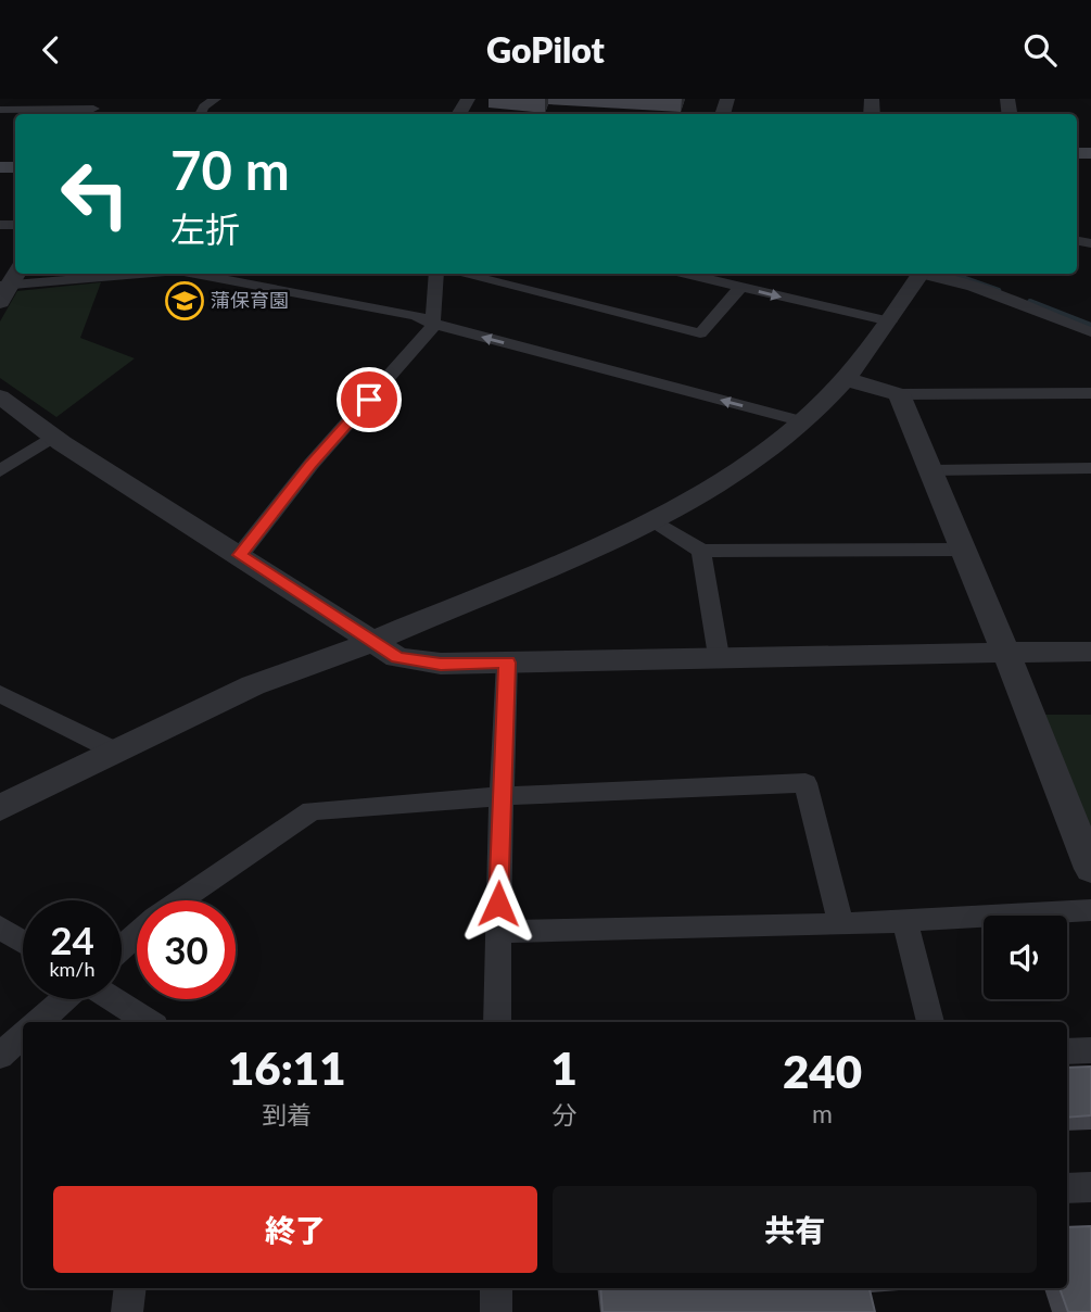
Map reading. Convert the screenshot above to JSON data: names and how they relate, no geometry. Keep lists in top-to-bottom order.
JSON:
{
  "places": {
    "school or university": ["蒲保育園"]
  },
  "page": {
    "header": "GoPilot",
    "turn": ["70 m", "左折"],
    "speed": "24 km/h",
    "limit": "30",
    "eta": [
      "16:11",
      "到着",
      "1",
      "分",
      "240",
      "m"
    ],
    "buttons": ["終了", "共有"]
  }
}
